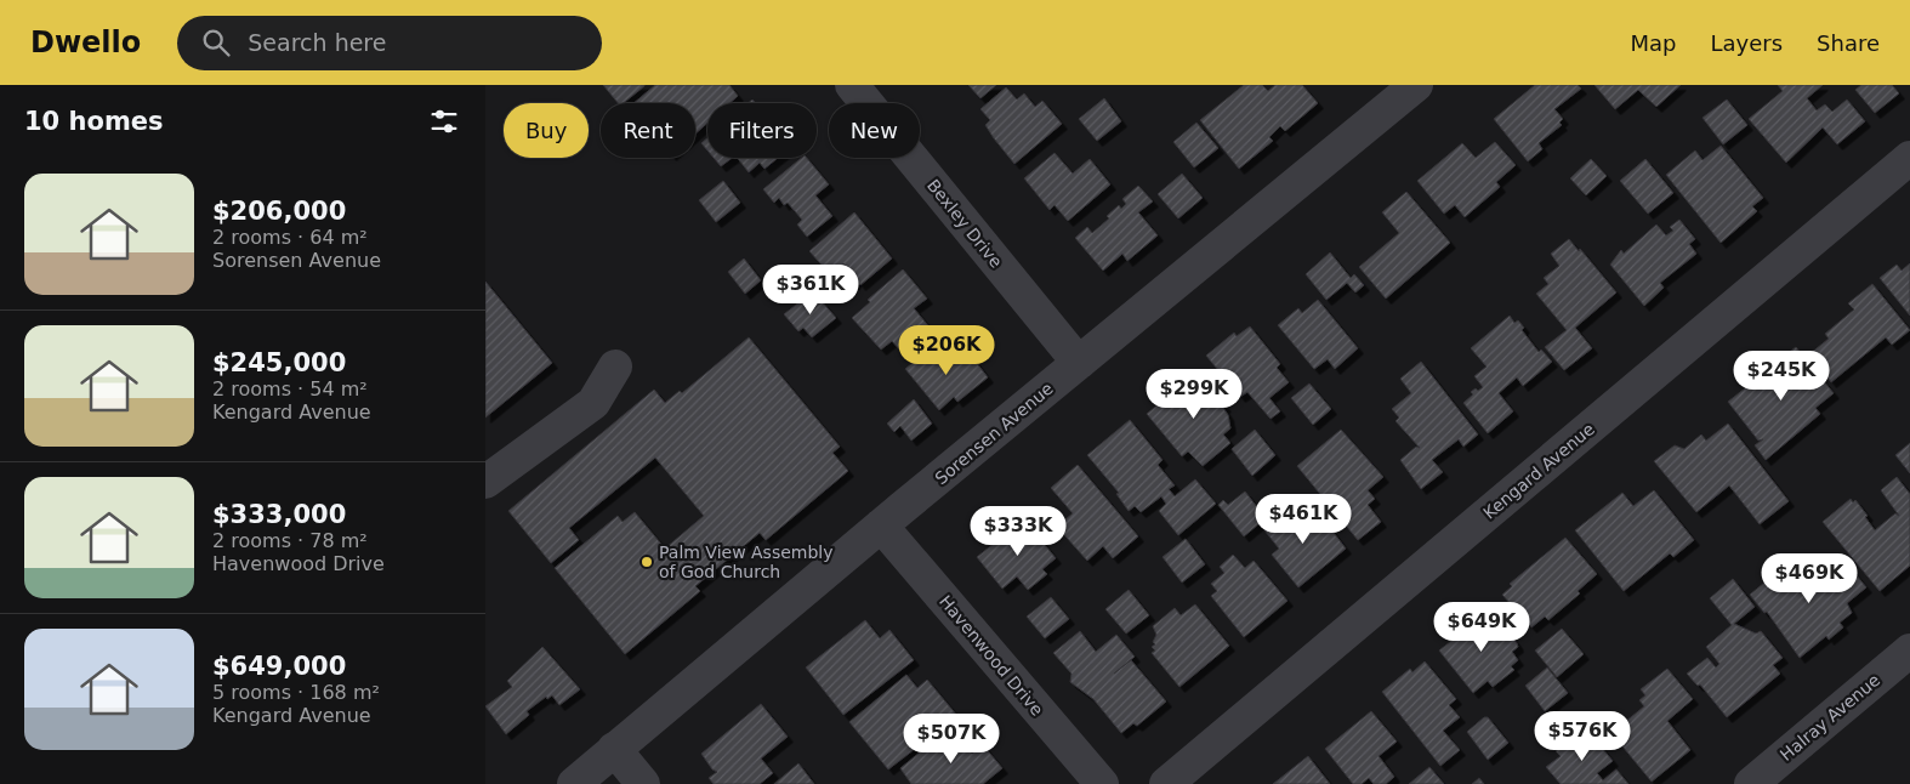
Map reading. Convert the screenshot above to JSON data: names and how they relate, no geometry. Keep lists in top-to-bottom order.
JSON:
{
  "streets": {
    "street": [
      "Bexley Drive",
      "Sorensen Avenue",
      "Kengard Avenue",
      "Havenwood Drive",
      "Halray Avenue"
    ]
  },
  "crossings": [
    ["Bexley Drive", "Sorensen Avenue"],
    ["Sorensen Avenue", "Havenwood Drive"]
  ],
  "places": ["Palm View Assembly of God Church"],
  "page": {
    "header": "Dwello",
    "search": "Search here",
    "nav": ["Map", "Layers", "Share"],
    "heading": "10 homes",
    "chip": [
      "Buy",
      "Rent",
      "Filters",
      "New"
    ],
    "list": [
      {
        "name": "$206,000",
        "note": "2 rooms · 64 m² · Sorensen Avenue"
      },
      {
        "name": "$245,000",
        "note": "2 rooms · 54 m² · Kengard Avenue"
      },
      {
        "name": "$333,000",
        "note": "2 rooms · 78 m² · Havenwood Drive"
      },
      {
        "name": "$649,000",
        "note": "5 rooms · 168 m² · Kengard Avenue"
      }
    ],
    "price": [
      "$361K",
      "$206K",
      "$245K",
      "$299K",
      "$461K",
      "$333K",
      "$469K",
      "$649K",
      "$576K",
      "$507K"
    ]
  }
}
